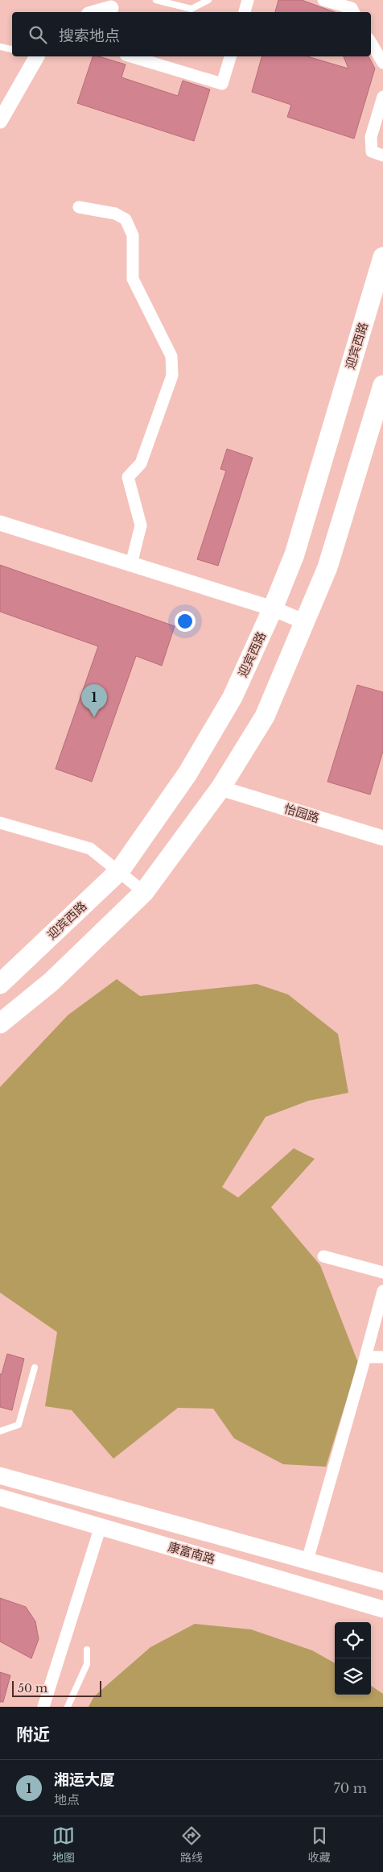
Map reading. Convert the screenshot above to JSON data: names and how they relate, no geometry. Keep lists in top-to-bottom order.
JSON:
{
  "streets": {
    "highway": ["迎宾西路"],
    "main road": ["康富南路"],
    "street": ["怡园路"]
  },
  "scale_bar": "50 m",
  "page": {
    "search": "搜索地点",
    "pins": "1",
    "scale": "50 m",
    "heading": "附近",
    "list": [
      {
        "mark": "1",
        "name": "湘运大厦",
        "note": "地点",
        "value": "70 m"
      }
    ],
    "nav": ["地图", "路线", "收藏"]
  }
}
